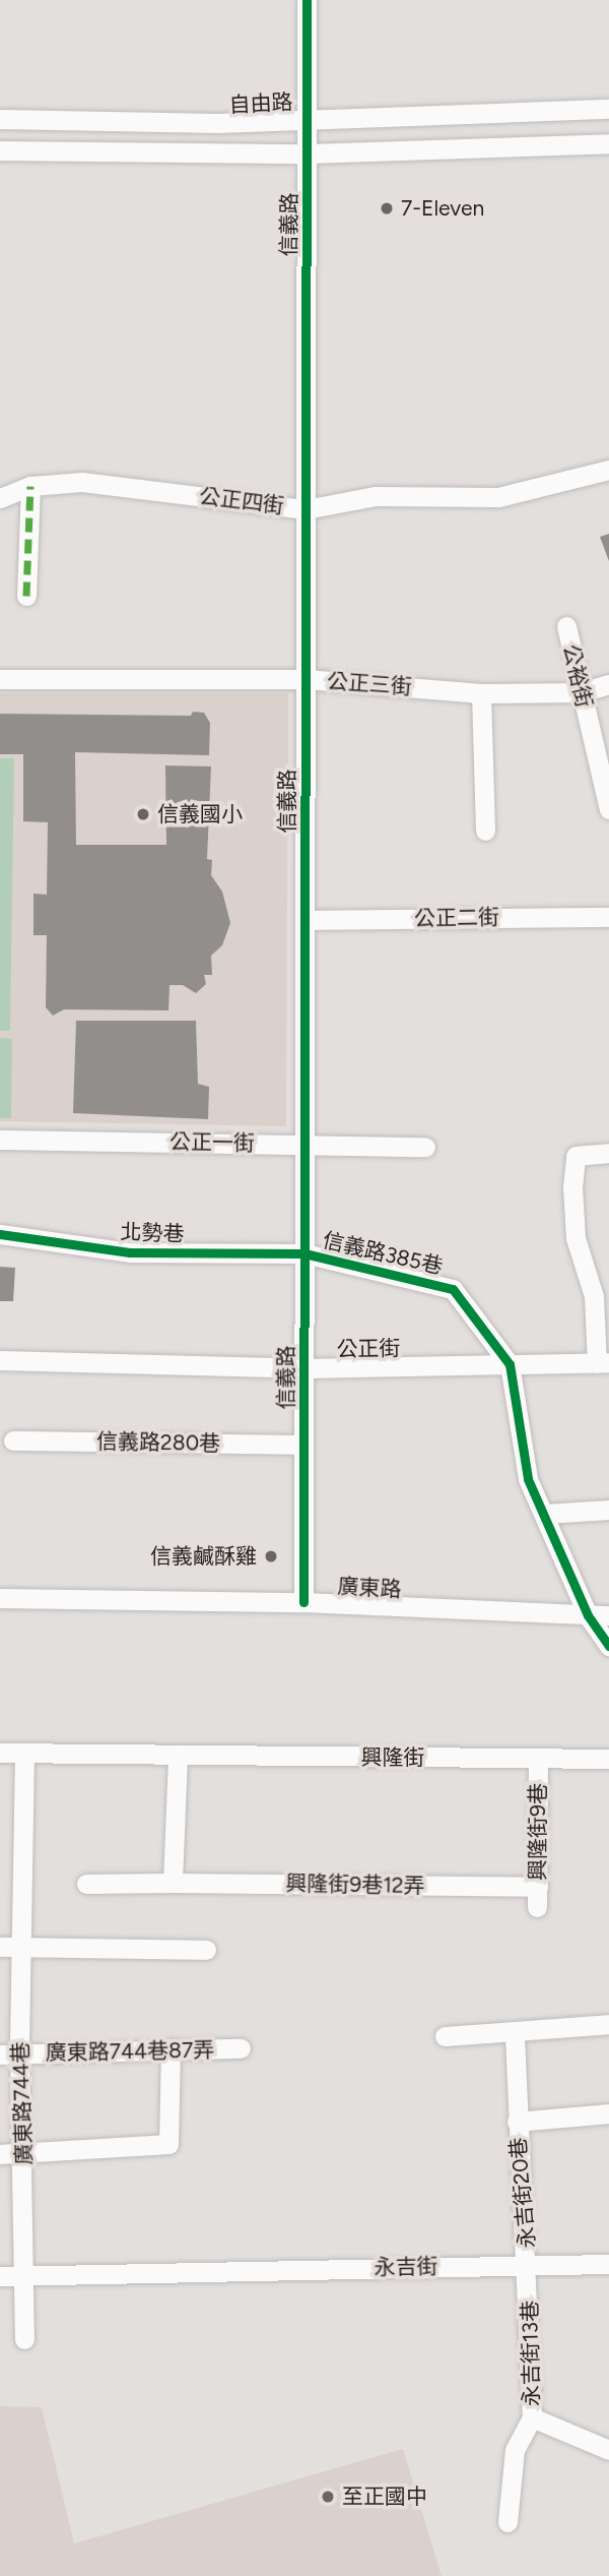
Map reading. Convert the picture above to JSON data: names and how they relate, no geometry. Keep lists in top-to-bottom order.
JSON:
{
  "streets": {
    "street": [
      "自由路",
      "信義路",
      "公正四街",
      "公裕街",
      "公正三街",
      "公正二街",
      "公正一街",
      "北勢巷",
      "信義路385巷",
      "公正街",
      "信義路280巷",
      "廣東路",
      "興隆街",
      "興隆街9巷",
      "興隆街9巷12弄",
      "廣東路744巷87弄",
      "廣東路744巷",
      "永吉街20巷",
      "永吉街",
      "永吉街13巷"
    ]
  },
  "crossings": [
    ["自由路", "信義路"],
    ["信義路", "公正四街"],
    ["信義路", "公正三街"],
    ["信義路", "公正二街"],
    ["信義路", "公正一街"],
    ["信義路", "北勢巷"],
    ["信義路", "信義路385巷"],
    ["信義路", "公正街"],
    ["信義路", "信義路280巷"],
    ["信義路", "廣東路"],
    ["公裕街", "公正三街"],
    ["北勢巷", "信義路385巷"],
    ["信義路385巷", "公正街"],
    ["興隆街", "興隆街9巷"],
    ["興隆街9巷", "興隆街9巷12弄"],
    ["廣東路744巷87弄", "廣東路744巷"],
    ["廣東路744巷", "永吉街"],
    ["永吉街20巷", "永吉街"],
    ["永吉街20巷", "永吉街13巷"],
    ["永吉街", "永吉街13巷"]
  ],
  "places": [
    "7-Eleven",
    "信義國小",
    "信義鹹酥雞",
    "至正國中"
  ]
}
